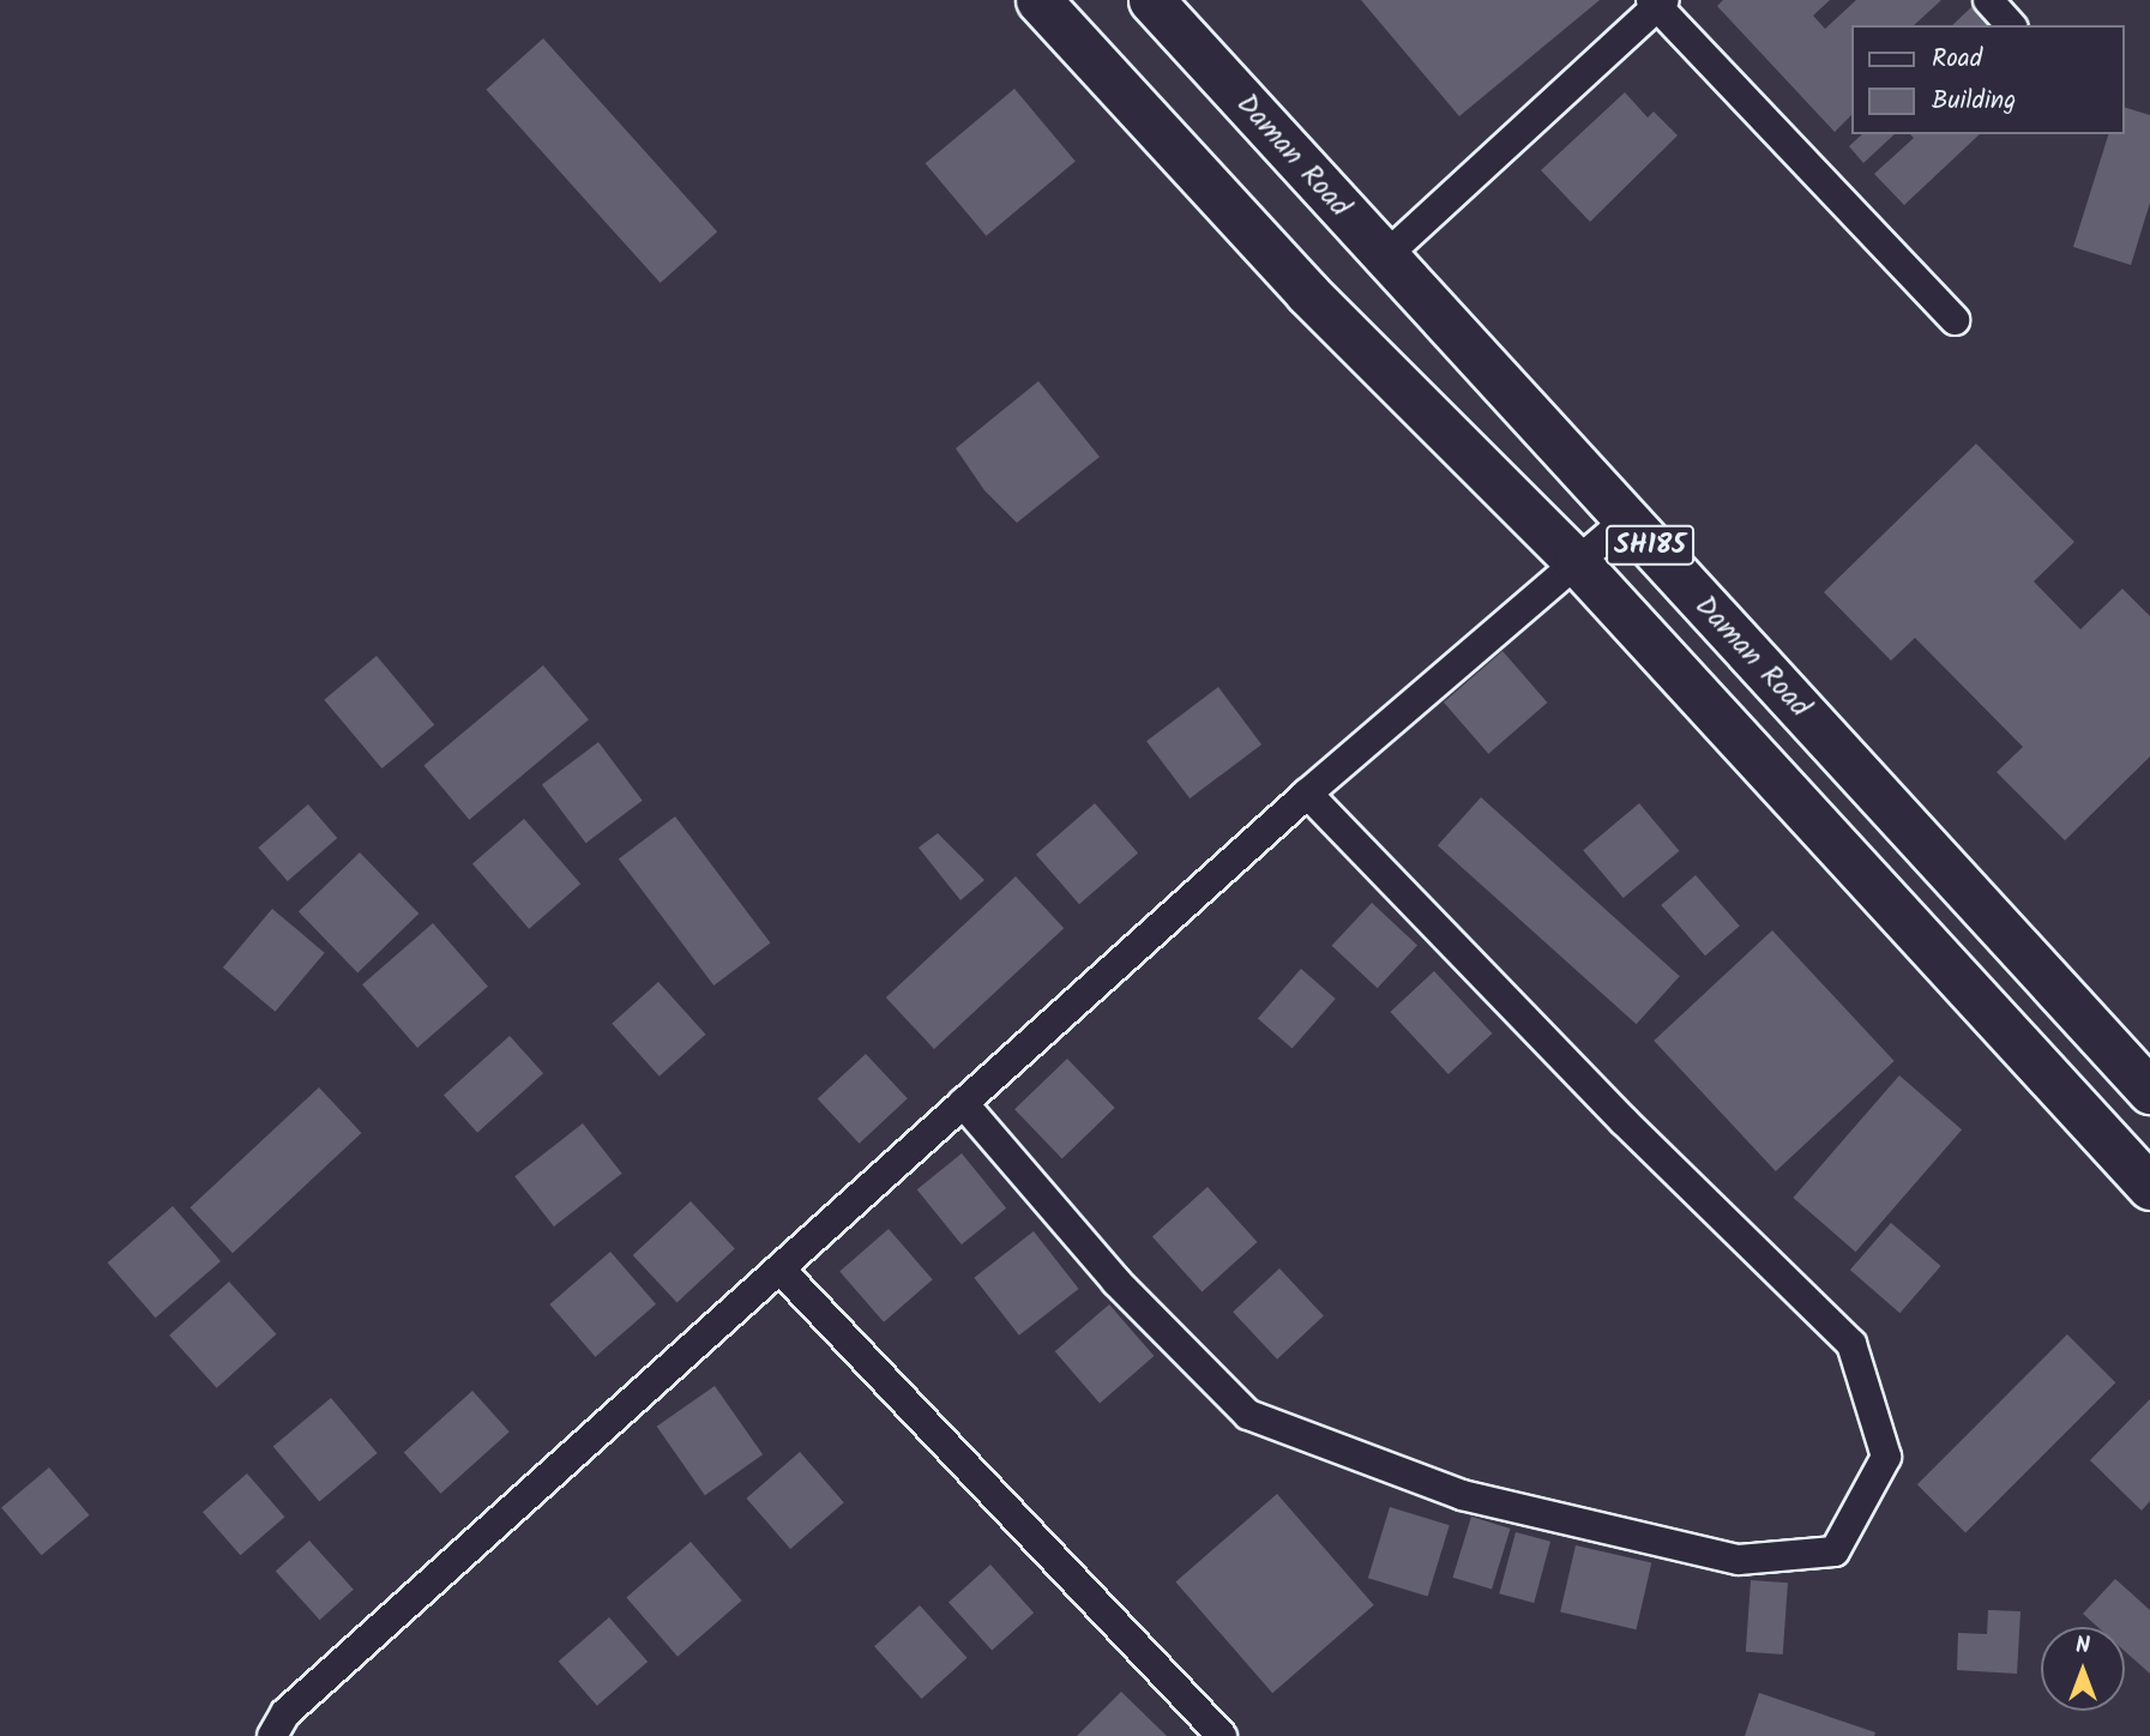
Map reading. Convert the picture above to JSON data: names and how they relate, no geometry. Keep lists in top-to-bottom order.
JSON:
{
  "streets": {
    "main road": ["Daman Road", "SH185"]
  },
  "legend": ["Road", "Building"],
  "north": "top"
}
